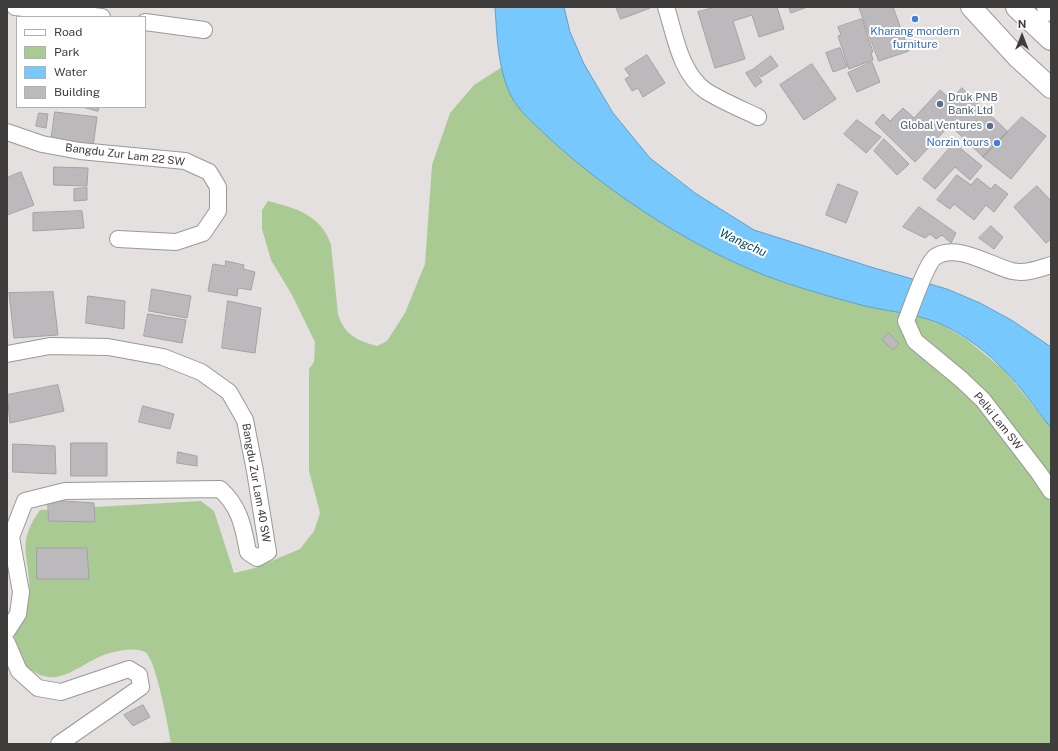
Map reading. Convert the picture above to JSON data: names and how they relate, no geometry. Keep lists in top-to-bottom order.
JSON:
{
  "streets": {
    "street": ["Bangdu Zur Lam 22 SW", "Pelki Lam SW", "Bangdu Zur Lam 40 SW"]
  },
  "water": ["Wangchu"],
  "places": [
    "Kharang mordern furniture",
    "Druk PNB Bank Ltd",
    "Global Ventures",
    "Norzin tours"
  ],
  "legend": [
    "Road",
    "Park",
    "Water",
    "Building"
  ],
  "north": "top"
}
